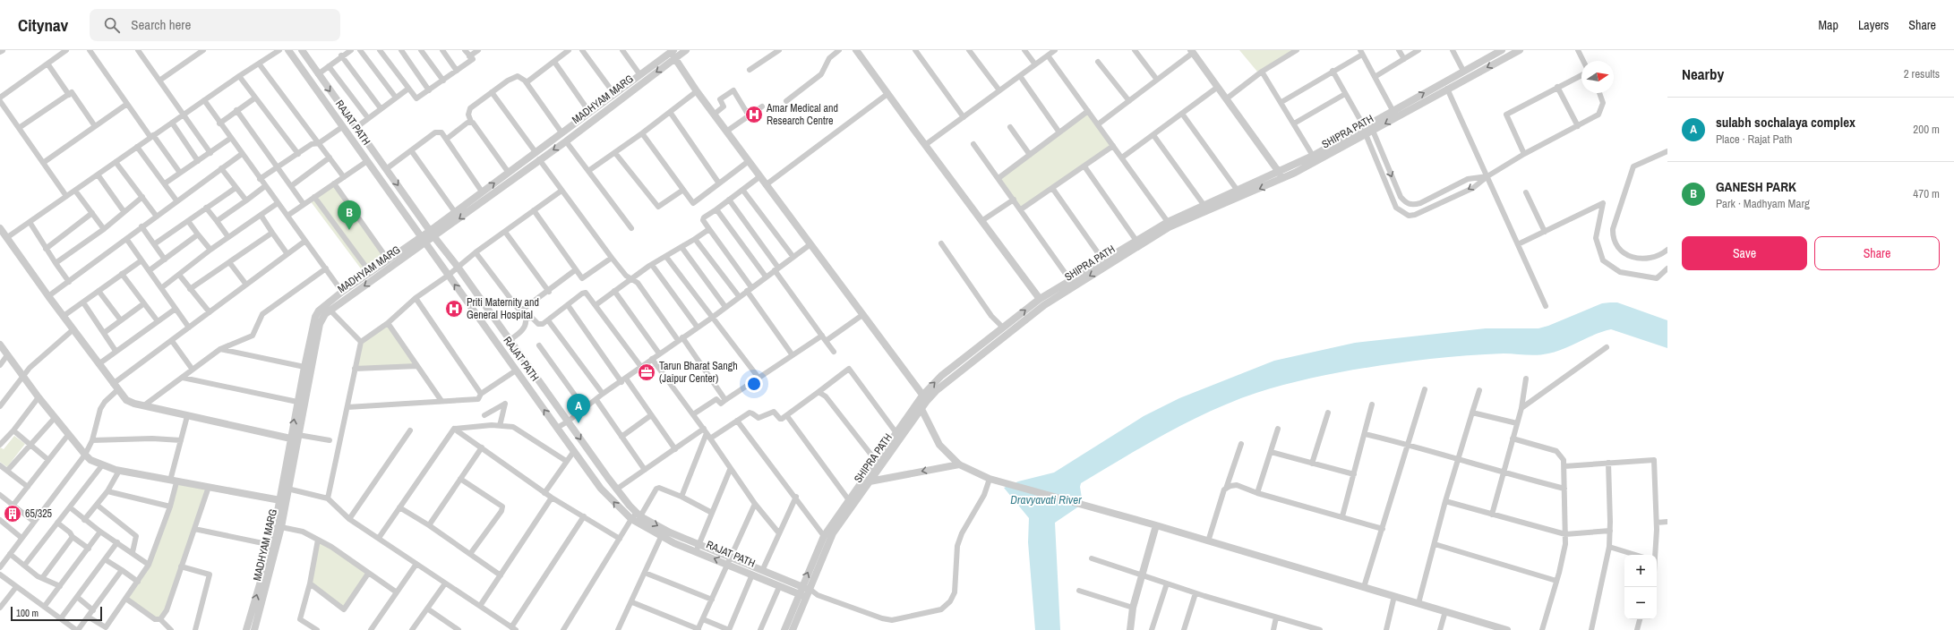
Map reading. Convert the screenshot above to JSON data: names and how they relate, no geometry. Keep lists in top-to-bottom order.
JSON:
{
  "streets": {
    "street": ["MADHYAM MARG", "RAJAT PATH", "SHIPRA PATH"]
  },
  "crossings": [
    ["MADHYAM MARG", "RAJAT PATH"],
    ["RAJAT PATH", "SHIPRA PATH"]
  ],
  "water": ["Dravyavati River"],
  "places": {
    "hospital": ["Amar Medical and Research Centre", "Priti Maternity and General Hospital"],
    "office": ["Tarun Bharat Sangh (Jaipur Center)"],
    "building": ["65/325"]
  },
  "scale_bar": "100 m",
  "north": "right",
  "page": {
    "header": "Citynav",
    "search": "Search here",
    "nav": ["Map", "Layers", "Share"],
    "heading": ["Nearby", "2 results"],
    "list": [
      {
        "mark": "A",
        "name": "sulabh sochalaya complex",
        "note": "Place · Rajat Path",
        "value": "200 m"
      },
      {
        "mark": "B",
        "name": "GANESH PARK",
        "note": "Park · Madhyam Marg",
        "value": "470 m"
      }
    ],
    "pins": ["B", "A"],
    "buttons": ["Save", "Share"],
    "map_buttons": ["+", "−"],
    "scale": "100 m"
  }
}
